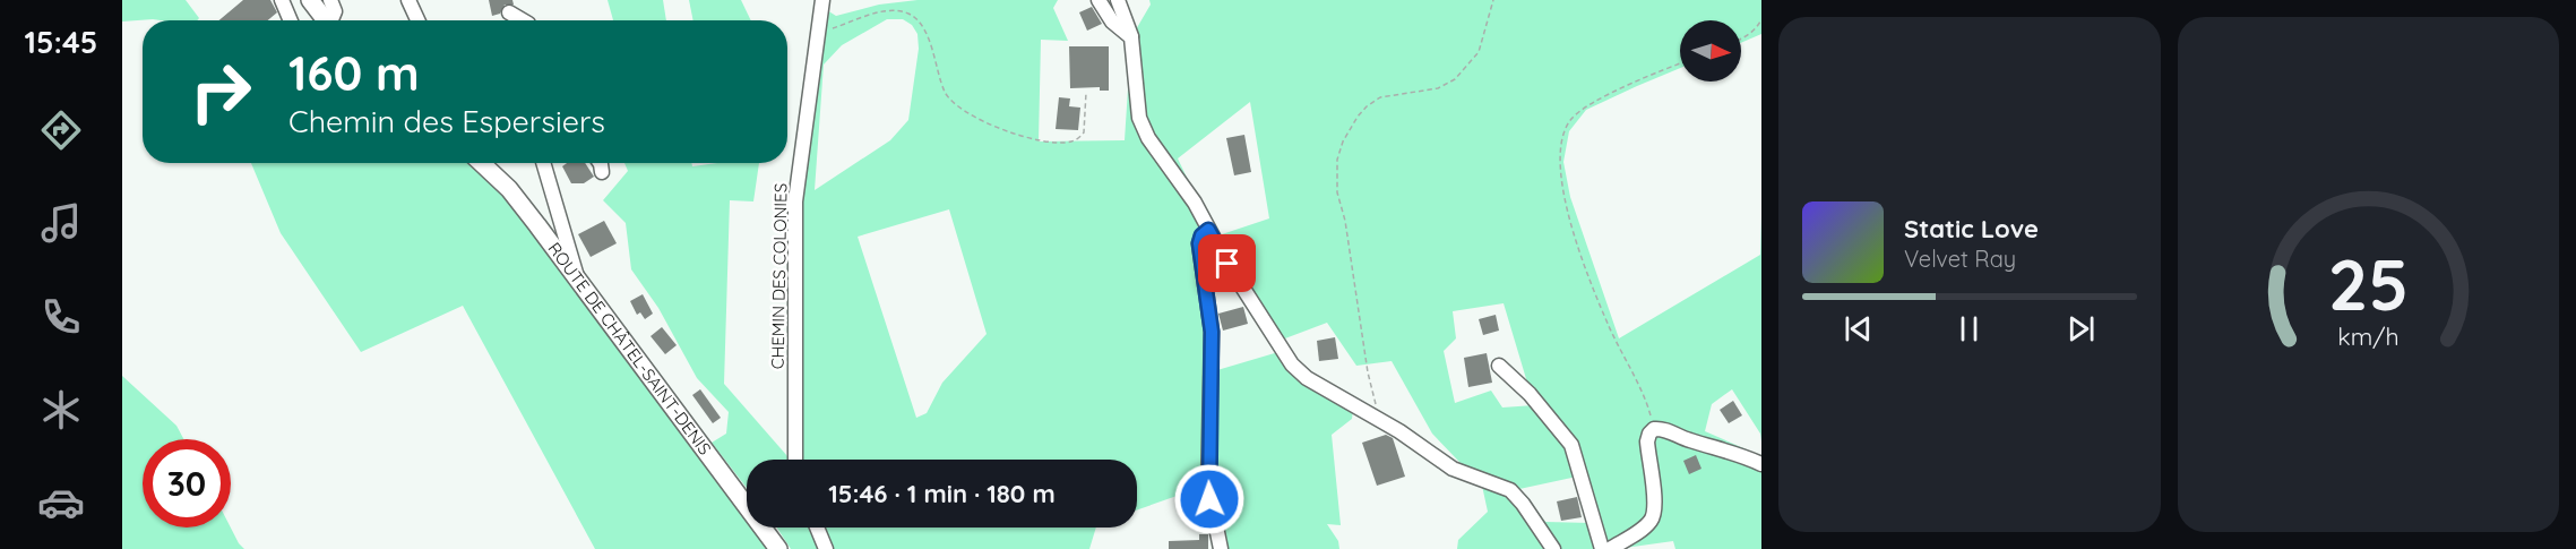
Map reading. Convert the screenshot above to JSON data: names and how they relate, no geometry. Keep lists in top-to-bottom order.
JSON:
{
  "streets": {
    "main road": ["ROUTE DE CHÂTEL-SAINT-DENIS"],
    "street": ["CHEMIN DES COLONIES"]
  },
  "north": "right",
  "page": {
    "tabs": "15:45",
    "turn": ["160 m", "Chemin des Espersiers"],
    "song": ["Static Love", "Velvet Ray"],
    "limit": "30",
    "trip": "15:46 · 1 min · 180 m",
    "gauge": ["25", "km/h"]
  }
}
